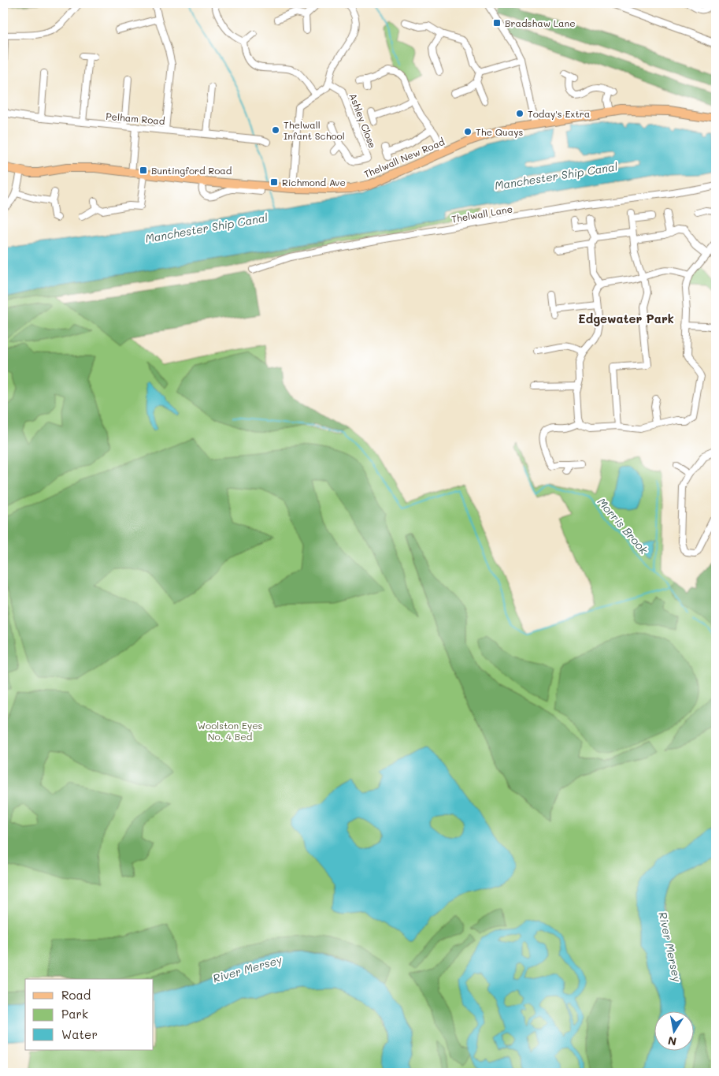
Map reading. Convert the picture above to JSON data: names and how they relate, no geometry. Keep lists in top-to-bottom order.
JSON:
{
  "streets": {
    "main road": ["Thelwall New Road"],
    "street": ["Pelham Road", "Ashley Close", "Thelwall Lane"]
  },
  "districts": ["Edgewater Park"],
  "water": ["Manchester Ship Canal", "Morris Brook", "River Mersey"],
  "parks": ["Woolston Eyes No. 4 Bed"],
  "places": {
    "transit": ["Bradshaw Lane", "Buntingford Road", "Richmond Ave"],
    "other": ["Today's Extra", "Thelwall Infant School", "The Quays"]
  },
  "legend": ["Road", "Park", "Water"],
  "north": "bottom"
}
